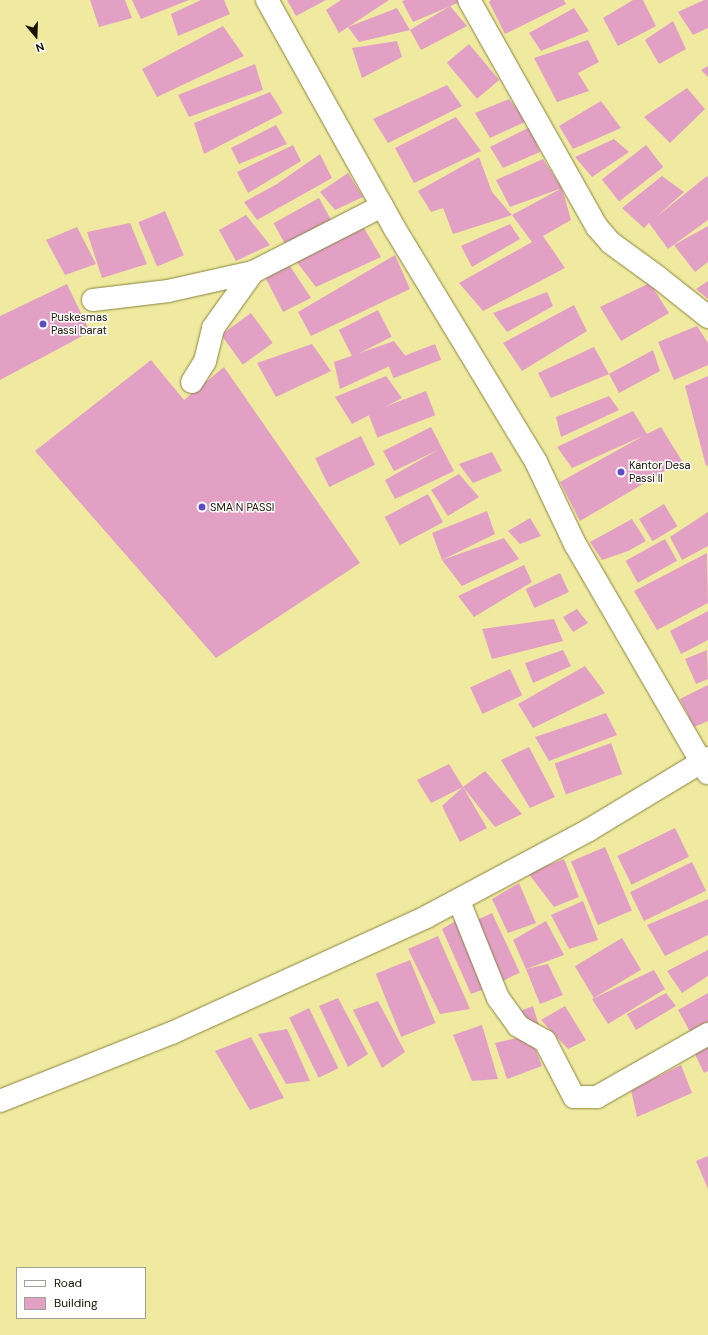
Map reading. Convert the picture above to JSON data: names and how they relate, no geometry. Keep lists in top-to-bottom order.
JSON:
{
  "places": ["Puskesmas Passi barat", "Kantor Desa Passi II", "SMA N PASSI"],
  "legend": ["Road", "Building"],
  "north": "bottom"
}
